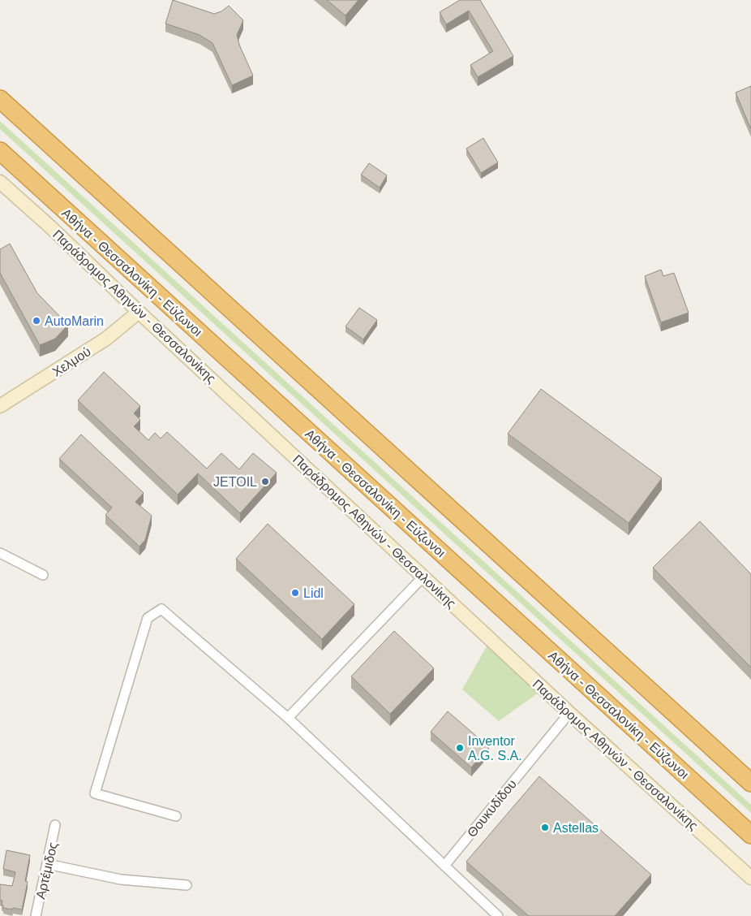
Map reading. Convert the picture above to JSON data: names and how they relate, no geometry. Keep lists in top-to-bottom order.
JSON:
{
  "streets": {
    "highway": ["Αθήνα - Θεσσαλονίκη - Εύζωνοι"],
    "main road": ["Παράδρομος Αθηνών - Θεσσαλονίκης", "Χελμού"],
    "street": ["Θουκυδίδου", "Αρτέμιδος"]
  },
  "crossings": [
    ["Παράδρομος Αθηνών - Θεσσαλονίκης", "Χελμού"],
    ["Παράδρομος Αθηνών - Θεσσαλονίκης", "Θουκυδίδου"]
  ],
  "places": [
    "AutoMarin",
    "JETOIL",
    "Lidl",
    "Inventor A.G. S.A.",
    "Astellas"
  ]
}
